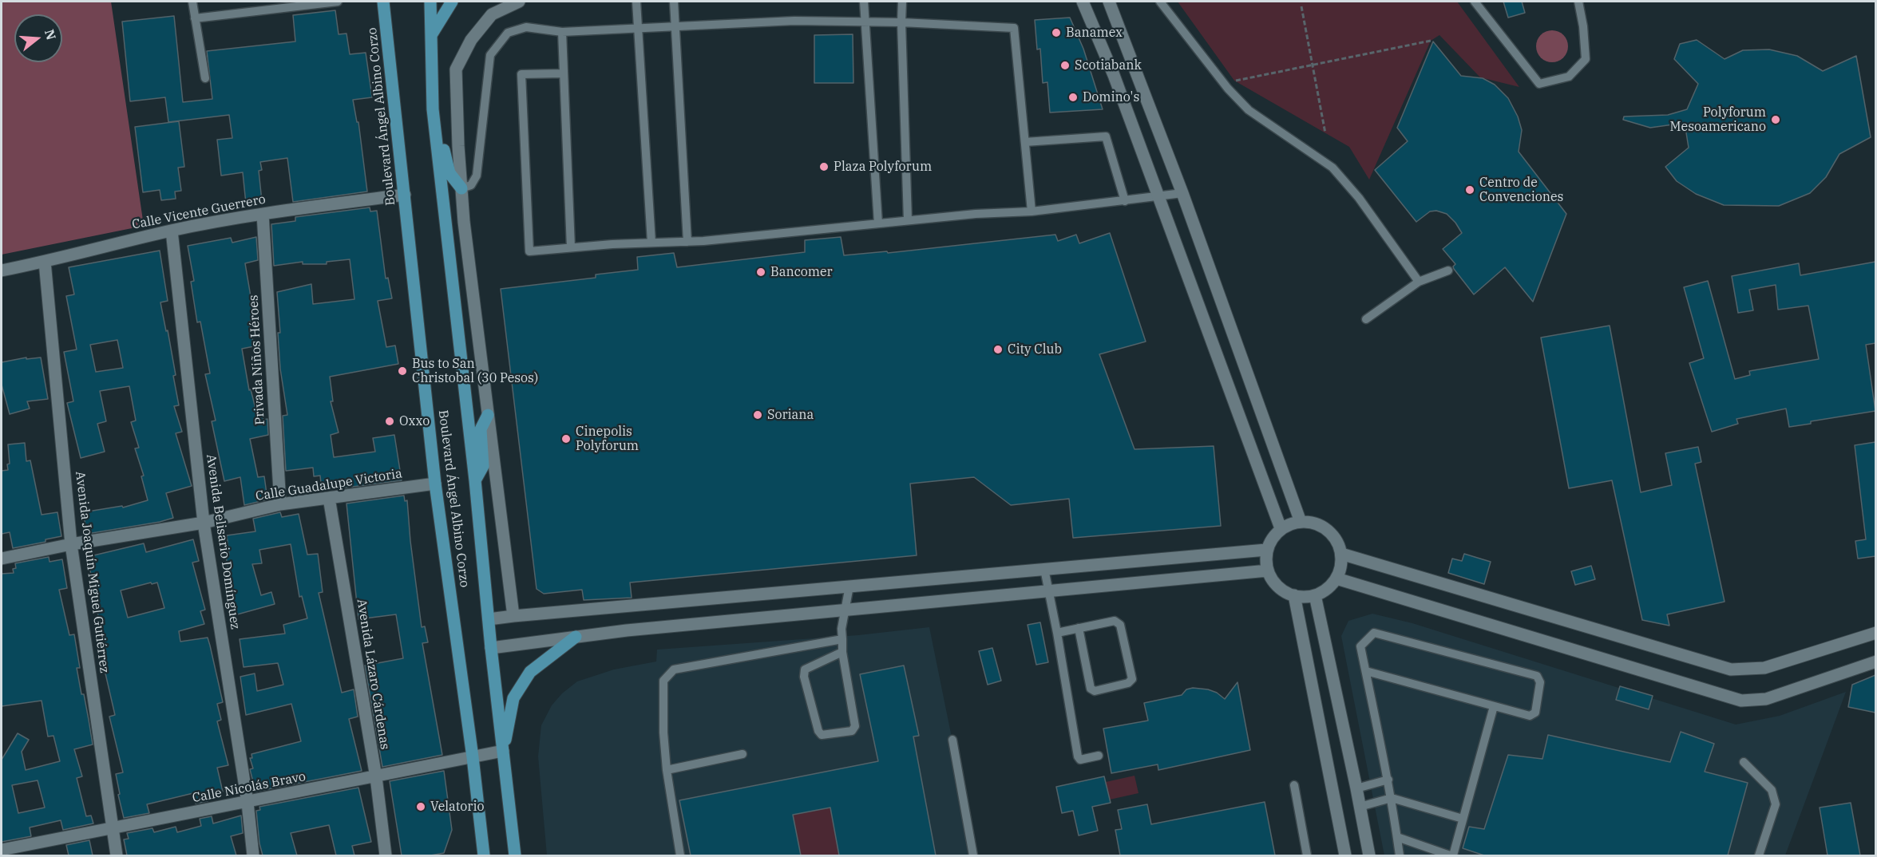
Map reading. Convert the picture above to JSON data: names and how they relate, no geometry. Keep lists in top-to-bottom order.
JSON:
{
  "streets": {
    "main road": ["Boulevard Ángel Albino Corzo"],
    "street": [
      "Calle Vicente Guerrero",
      "Privada Niños Héroes",
      "Calle Guadalupe Victoria",
      "Avenida Belisario Domínguez",
      "Avenida Joaquín Miguel Gutiérrez",
      "Avenida Lázaro Cárdenas",
      "Calle Nicolás Bravo"
    ]
  },
  "crossings": [
    ["Boulevard Ángel Albino Corzo", "Calle Vicente Guerrero"],
    ["Boulevard Ángel Albino Corzo", "Calle Guadalupe Victoria"],
    ["Boulevard Ángel Albino Corzo", "Calle Nicolás Bravo"],
    ["Calle Vicente Guerrero", "Privada Niños Héroes"],
    ["Calle Vicente Guerrero", "Avenida Belisario Domínguez"],
    ["Calle Vicente Guerrero", "Avenida Joaquín Miguel Gutiérrez"],
    ["Privada Niños Héroes", "Calle Guadalupe Victoria"],
    ["Calle Guadalupe Victoria", "Avenida Belisario Domínguez"],
    ["Calle Guadalupe Victoria", "Avenida Joaquín Miguel Gutiérrez"],
    ["Calle Guadalupe Victoria", "Avenida Lázaro Cárdenas"],
    ["Avenida Belisario Domínguez", "Calle Nicolás Bravo"],
    ["Avenida Joaquín Miguel Gutiérrez", "Calle Nicolás Bravo"],
    ["Avenida Lázaro Cárdenas", "Calle Nicolás Bravo"]
  ],
  "places": [
    "Banamex",
    "Scotiabank",
    "Domino's",
    "Polyforum Mesoamericano",
    "Plaza Polyforum",
    "Centro de Convenciones",
    "Bancomer",
    "City Club",
    "Bus to San Christobal (30 Pesos)",
    "Soriana",
    "Oxxo",
    "Cinepolis Polyforum",
    "Velatorio"
  ],
  "north": "right"
}
